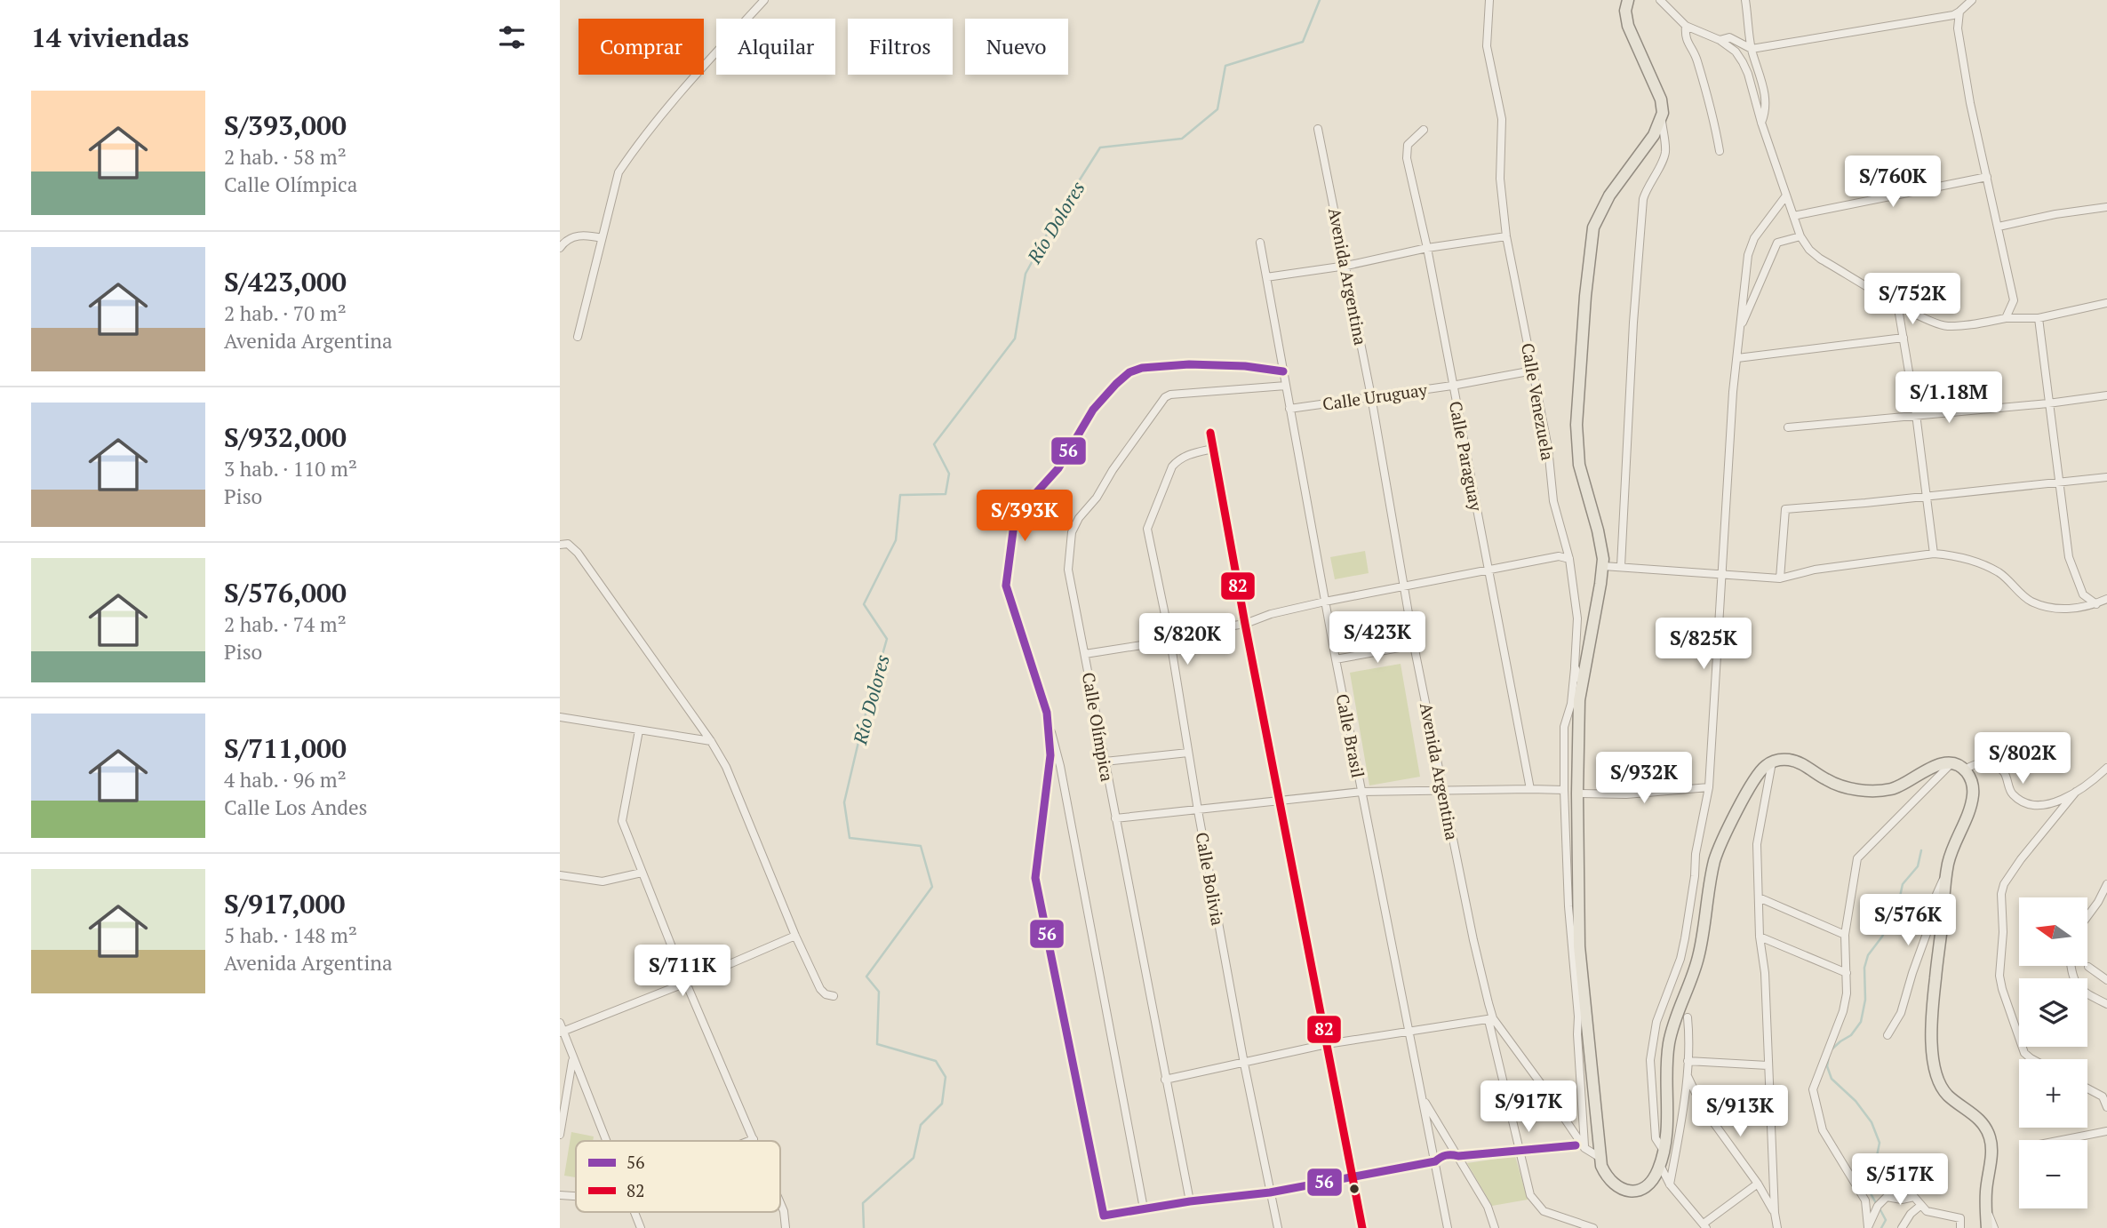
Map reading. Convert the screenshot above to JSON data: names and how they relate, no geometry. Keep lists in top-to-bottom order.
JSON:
{
  "streets": {
    "street": [
      "Avenida Argentina",
      "Calle Uruguay",
      "Calle Venezuela",
      "Calle Paraguay",
      "Calle Olímpica",
      "Calle Brasil",
      "Calle Bolivia"
    ]
  },
  "crossings": [
    ["Avenida Argentina", "Calle Uruguay"],
    ["Calle Uruguay", "Calle Venezuela"],
    ["Calle Uruguay", "Calle Paraguay"],
    ["Calle Uruguay", "Calle Brasil"],
    ["Calle Olímpica", "Calle Brasil"]
  ],
  "water": ["Río Dolores"],
  "lines": ["transit line 56", "transit line 82"],
  "legend": ["56", "82"],
  "north": "left",
  "page": {
    "heading": "14 viviendas",
    "chip": [
      "Comprar",
      "Alquilar",
      "Filtros",
      "Nuevo"
    ],
    "list": [
      {
        "name": "S/393,000",
        "note": "2 hab. · 58 m² · Calle Olímpica"
      },
      {
        "name": "S/423,000",
        "note": "2 hab. · 70 m² · Avenida Argentina"
      },
      {
        "name": "S/932,000",
        "note": "3 hab. · 110 m² · Piso"
      },
      {
        "name": "S/576,000",
        "note": "2 hab. · 74 m² · Piso"
      },
      {
        "name": "S/711,000",
        "note": "4 hab. · 96 m² · Calle Los Andes"
      },
      {
        "name": "S/917,000",
        "note": "5 hab. · 148 m² · Avenida Argentina"
      }
    ],
    "price": [
      "S/760K",
      "S/752K",
      "S/1.18M",
      "S/393K",
      "S/423K",
      "S/820K",
      "S/825K",
      "S/802K",
      "S/932K",
      "S/576K",
      "S/711K",
      "S/917K",
      "S/913K",
      "S/517K"
    ],
    "map_buttons": ["+", "−"]
  }
}
